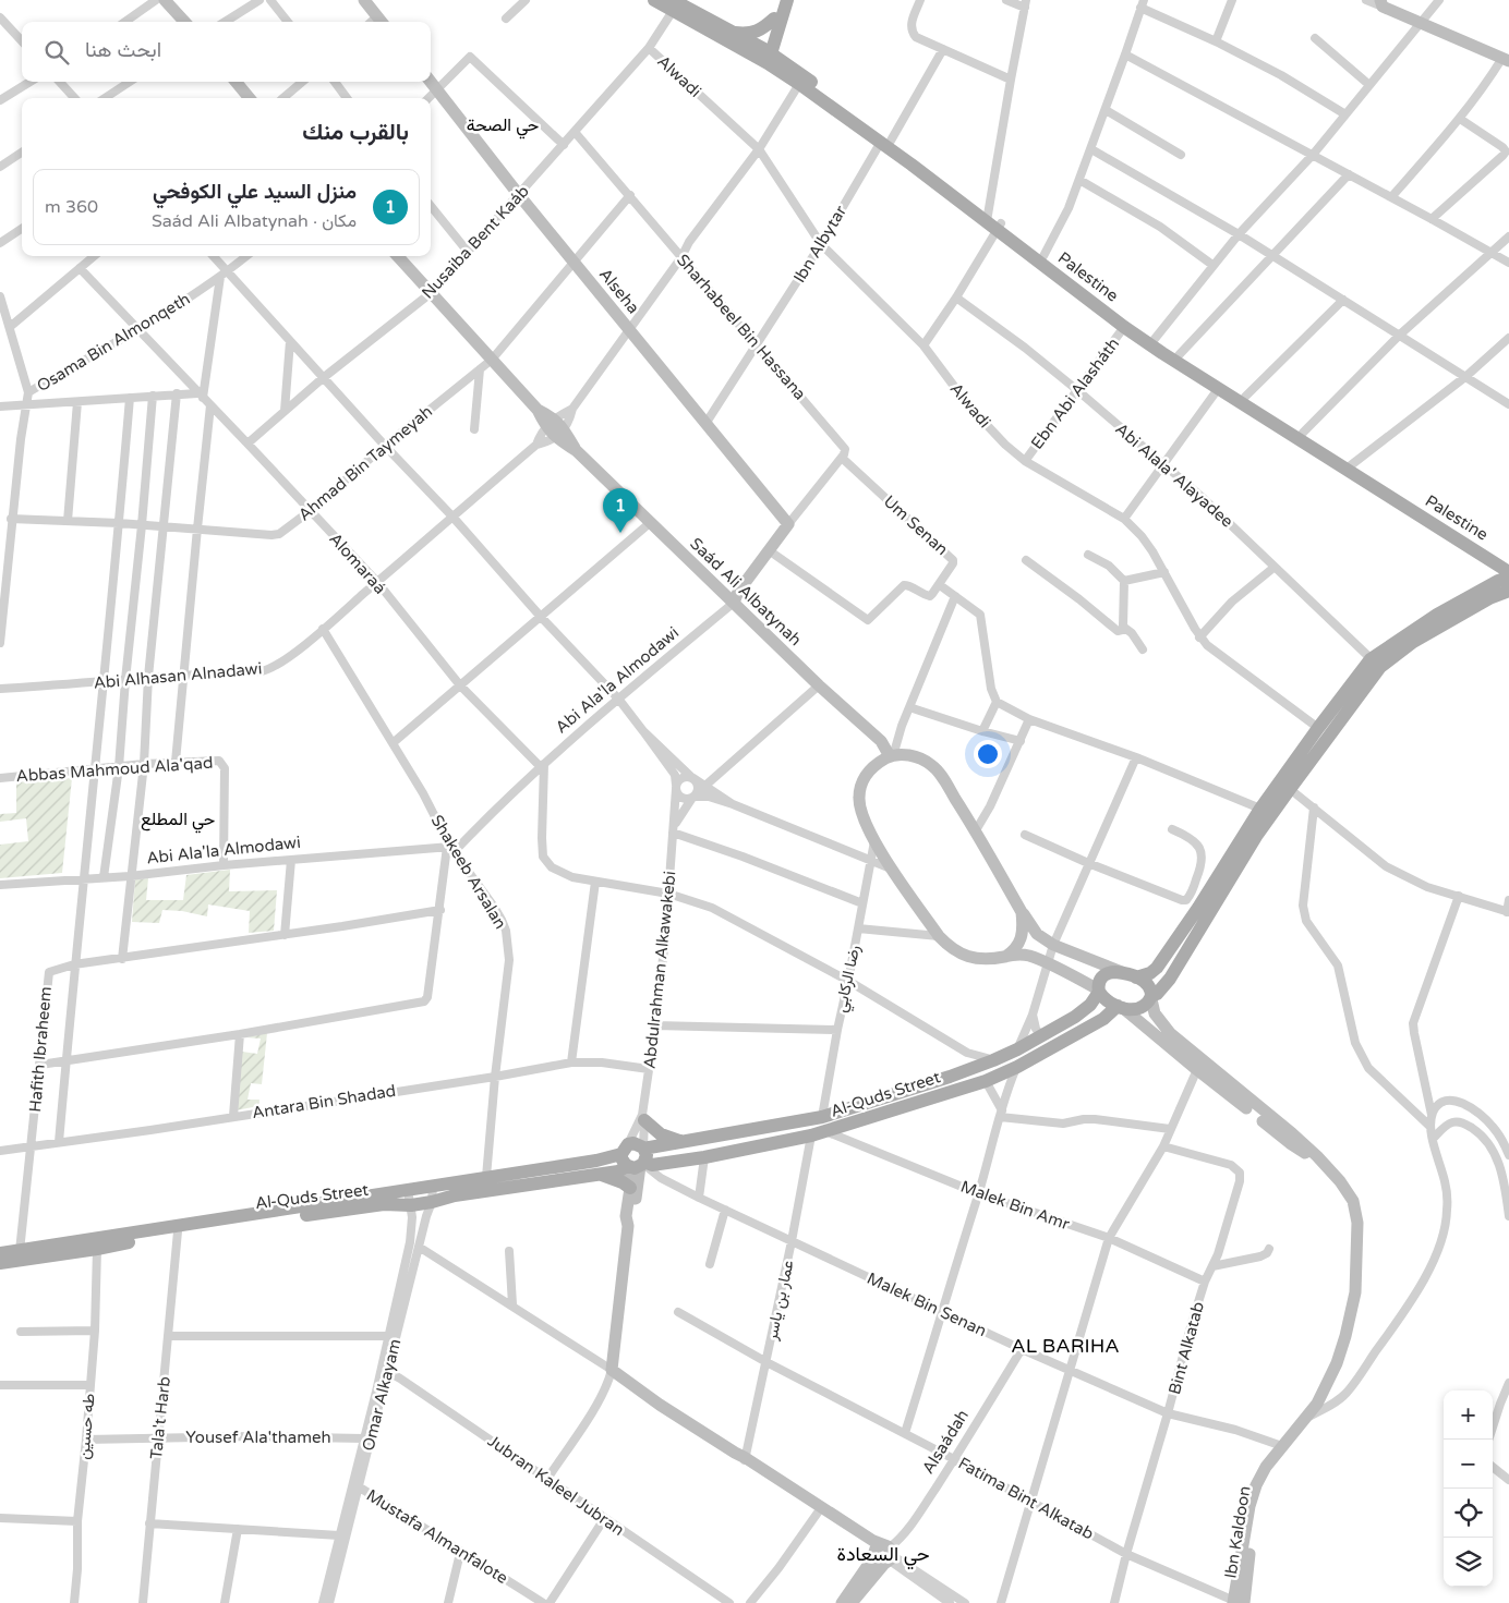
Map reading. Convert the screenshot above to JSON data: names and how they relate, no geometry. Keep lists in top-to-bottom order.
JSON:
{
  "streets": {
    "main road": [
      "Palestine",
      "Alseha",
      "Saád Ali Albatynah",
      "Abi Ala'la Almodawi",
      "Al-Quds Street",
      "Alsaádah",
      "Ibn Kaldoon"
    ],
    "street": [
      "Alwadi",
      "Nusaiba Bent Kaáb",
      "Ibn Albytar",
      "Sharhabeel Bin Hassana",
      "Osama Bin Almonqeth",
      "Ebn Abi Alasháth",
      "Ahmad Bin Taymeyah",
      "Abi Alala' Alayadee",
      "Um Senan",
      "Alomaraá",
      "Abi Alhasan Alnadawi",
      "Abbas Mahmoud Ala'qad",
      "Shakeeb Arsalan",
      "Abdulrahman Alkawakebi",
      "رضا الركابي",
      "Hafith Ibraheem",
      "Antara Bin Shadad",
      "Malek Bin Amr",
      "عمار بن ياسر",
      "Malek Bin Senan",
      "Bint Alkatab",
      "Omar Alkayam",
      "Tala't Harb",
      "طه حسين",
      "Yousef Ala'thameh",
      "Jubran Kaleel Jubran",
      "Fatima Bint Alkatab",
      "Mustafa Almanfalote"
    ]
  },
  "crossings": [
    ["Alwadi", "Nusaiba Bent Kaáb"],
    ["Alwadi", "Ibn Albytar"],
    ["Alwadi", "Ebn Abi Alasháth"],
    ["Nusaiba Bent Kaáb", "Palestine"],
    ["Nusaiba Bent Kaáb", "Alseha"],
    ["Nusaiba Bent Kaáb", "Sharhabeel Bin Hassana"],
    ["Nusaiba Bent Kaáb", "Alomaraá"],
    ["Nusaiba Bent Kaáb", "Saád Ali Albatynah"],
    ["Ibn Albytar", "Palestine"],
    ["Ibn Albytar", "Alseha"],
    ["Ibn Albytar", "Sharhabeel Bin Hassana"],
    ["Palestine", "Ebn Abi Alasháth"],
    ["Alseha", "Ahmad Bin Taymeyah"],
    ["Alseha", "Abi Ala'la Almodawi"],
    ["Sharhabeel Bin Hassana", "Ahmad Bin Taymeyah"],
    ["Sharhabeel Bin Hassana", "Um Senan"],
    ["Osama Bin Almonqeth", "Alomaraá"],
    ["Ebn Abi Alasháth", "Abi Alala' Alayadee"],
    ["Ahmad Bin Taymeyah", "Alomaraá"],
    ["Ahmad Bin Taymeyah", "Saád Ali Albatynah"],
    ["Alomaraá", "Abi Alhasan Alnadawi"],
    ["Alomaraá", "Abi Ala'la Almodawi"],
    ["Saád Ali Albatynah", "Abi Alhasan Alnadawi"],
    ["Saád Ali Albatynah", "Abi Ala'la Almodawi"],
    ["Abi Alhasan Alnadawi", "Shakeeb Arsalan"],
    ["Abi Ala'la Almodawi", "Abbas Mahmoud Ala'qad"],
    ["Abi Ala'la Almodawi", "Shakeeb Arsalan"],
    ["Shakeeb Arsalan", "Antara Bin Shadad"],
    ["Abdulrahman Alkawakebi", "Antara Bin Shadad"],
    ["Hafith Ibraheem", "Antara Bin Shadad"],
    ["Al-Quds Street", "Malek Bin Amr"],
    ["Al-Quds Street", "عمار بن ياسر"],
    ["Al-Quds Street", "Malek Bin Senan"],
    ["Al-Quds Street", "Omar Alkayam"],
    ["Al-Quds Street", "Tala't Harb"],
    ["Al-Quds Street", "طه حسين"],
    ["Malek Bin Amr", "Bint Alkatab"],
    ["عمار بن ياسر", "Malek Bin Senan"],
    ["عمار بن ياسر", "Fatima Bint Alkatab"],
    ["Malek Bin Senan", "Bint Alkatab"],
    ["Malek Bin Senan", "Alsaádah"],
    ["Malek Bin Senan", "Ibn Kaldoon"],
    ["Bint Alkatab", "Fatima Bint Alkatab"],
    ["Omar Alkayam", "Yousef Ala'thameh"],
    ["Omar Alkayam", "Jubran Kaleel Jubran"],
    ["Omar Alkayam", "Mustafa Almanfalote"],
    ["Tala't Harb", "Yousef Ala'thameh"],
    ["طه حسين", "Yousef Ala'thameh"],
    ["Alsaádah", "Fatima Bint Alkatab"],
    ["Fatima Bint Alkatab", "Ibn Kaldoon"]
  ],
  "districts": [
    "حي الصحة",
    "حي المطلع",
    "AL BARIHA",
    "حي السعادة"
  ],
  "page": {
    "search": "ابحث هنا",
    "heading": "بالقرب منك",
    "list": [
      {
        "mark": "1",
        "name": "منزل السيد علي الكوفحي",
        "note": "مكان · Saád Ali Albatynah",
        "value": "360 m"
      }
    ],
    "pins": "1",
    "map_buttons": ["+", "−"]
  }
}
